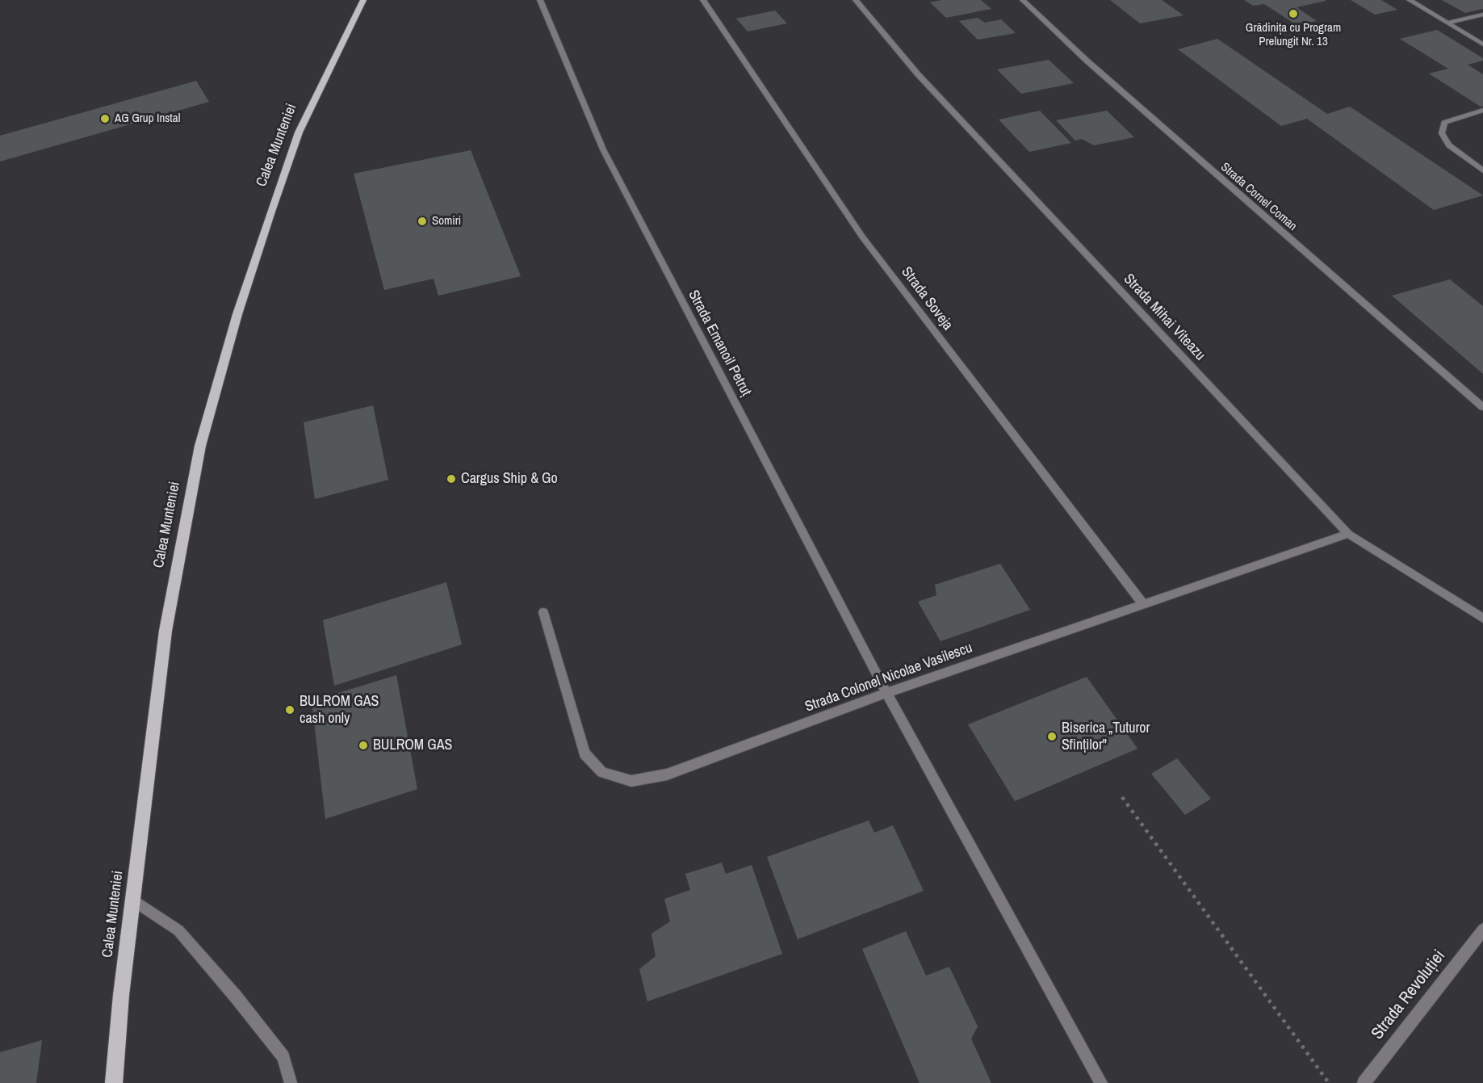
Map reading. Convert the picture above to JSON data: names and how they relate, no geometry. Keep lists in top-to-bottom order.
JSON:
{
  "streets": {
    "main road": ["Calea Munteniei"],
    "street": [
      "Strada Cornel Coman",
      "Strada Soveja",
      "Strada Mihai Viteazu",
      "Strada Emanoil Petruț",
      "Strada Colonel Nicolae Vasilescu",
      "Strada Revoluției"
    ]
  },
  "crossings": [
    ["Strada Soveja", "Strada Colonel Nicolae Vasilescu"],
    ["Strada Mihai Viteazu", "Strada Colonel Nicolae Vasilescu"],
    ["Strada Emanoil Petruț", "Strada Colonel Nicolae Vasilescu"]
  ],
  "places": [
    "Grădinița cu Program Prelungit Nr. 13",
    "AG Grup Instal",
    "Somiri",
    "Cargus Ship & Go",
    "BULROM GAS cash only",
    "Biserica „Tuturor Sfinților\"",
    "BULROM GAS"
  ]
}
